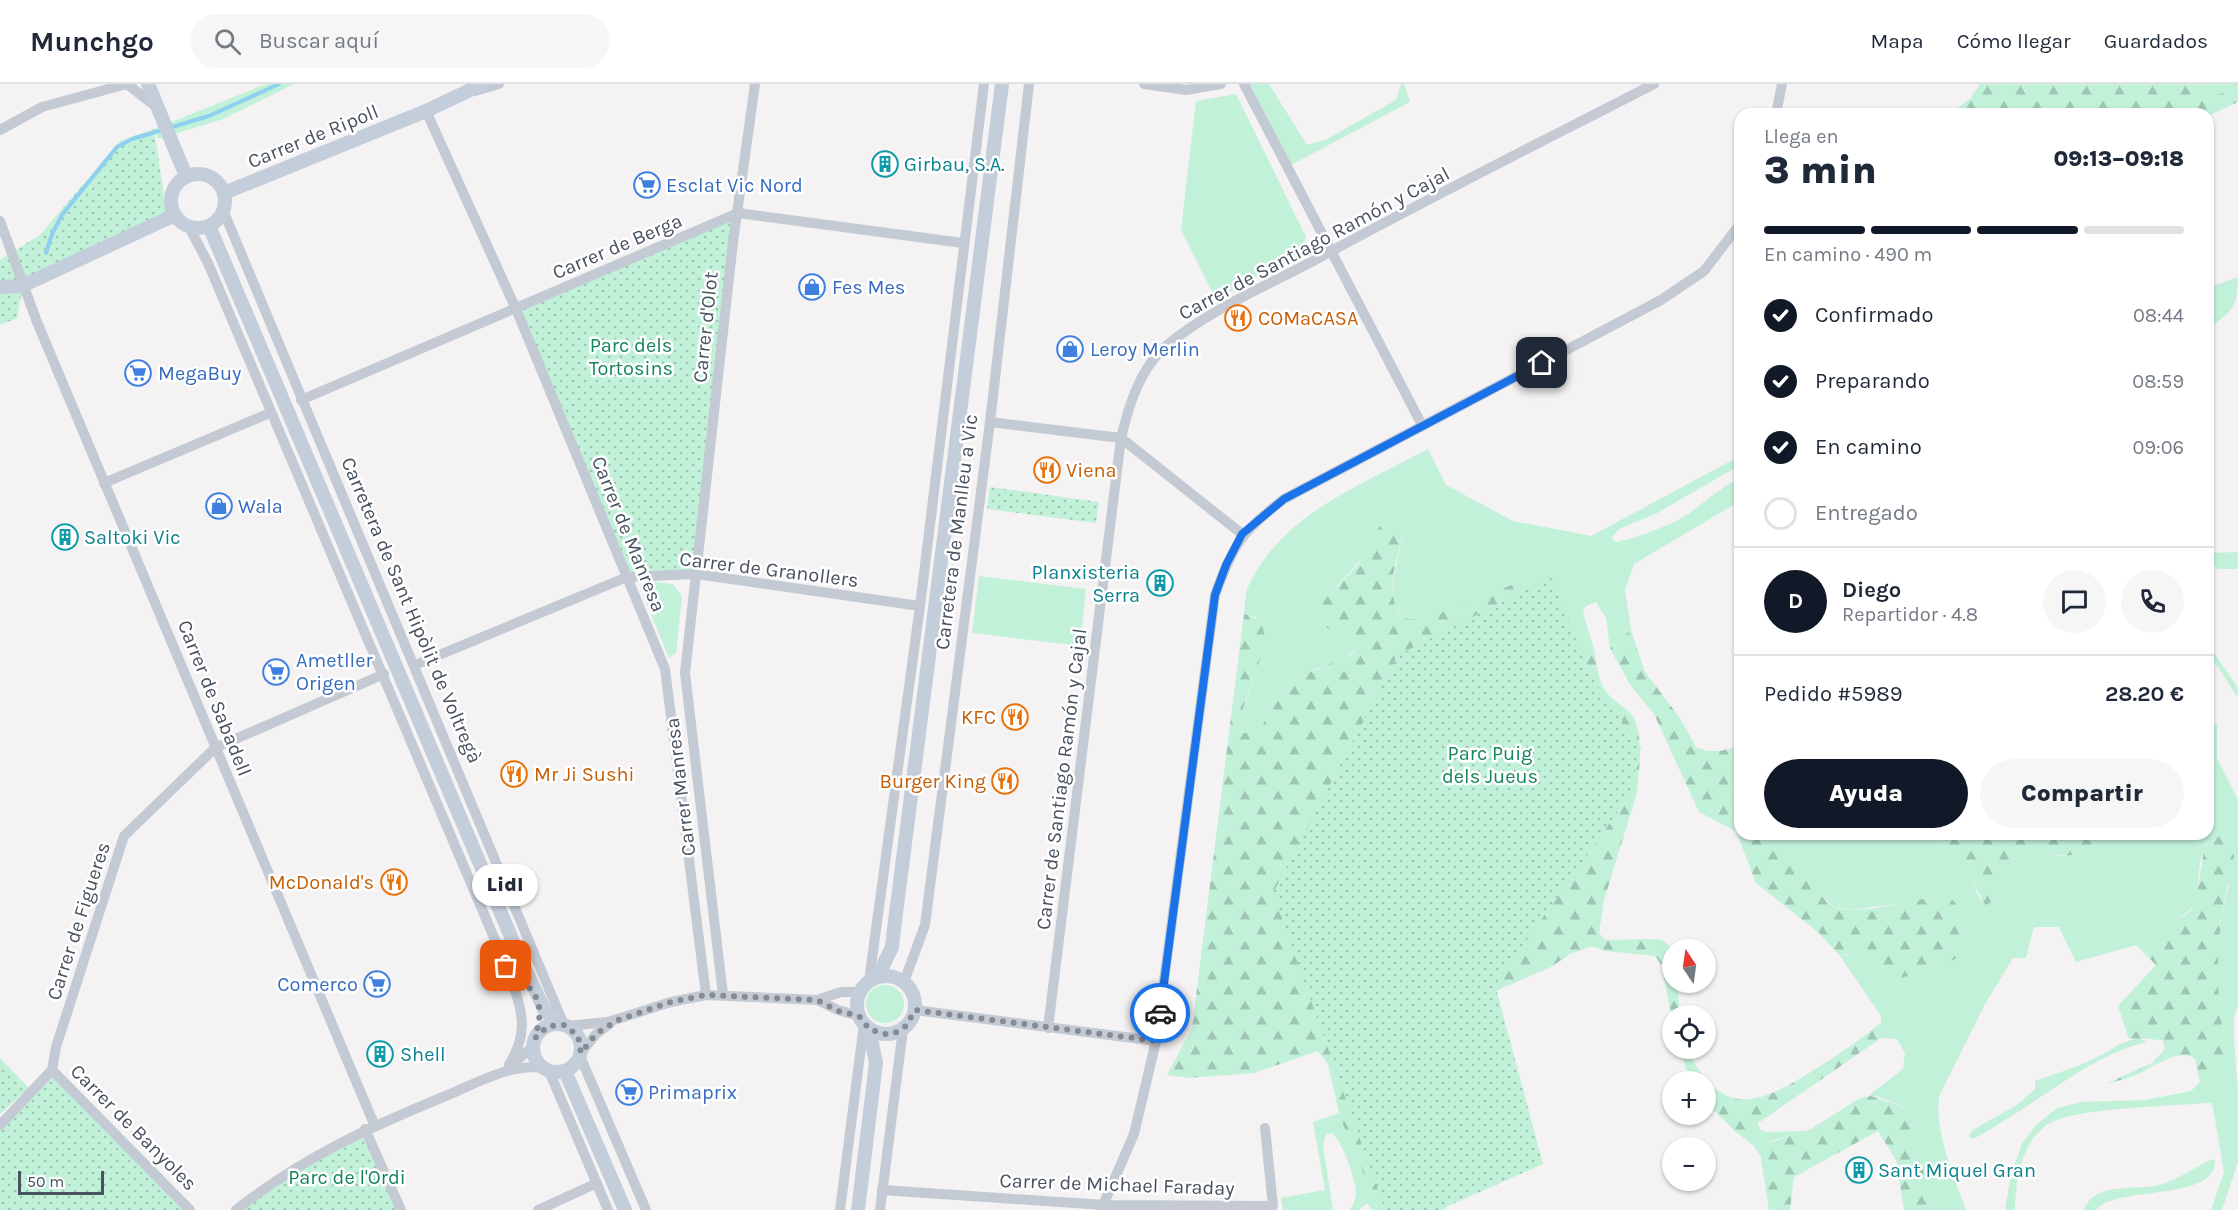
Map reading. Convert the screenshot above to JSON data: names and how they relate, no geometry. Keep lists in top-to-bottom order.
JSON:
{
  "streets": {
    "street": [
      "Carrer de Ripoll",
      "Carrer de Santiago Ramón y Cajal",
      "Carrer de Berga",
      "Carrer d'Olot",
      "Carretera de Manlleu a Vic",
      "Carrer de Manresa",
      "Carrer de Granollers",
      "Carretera de Sant Hipòlit de Voltregà",
      "Carrer de Sabadell",
      "Carrer Manresa",
      "Carrer de Figueres",
      "Carrer de Banyoles",
      "Carrer de Michael Faraday"
    ]
  },
  "crossings": [
    ["Carrer de Ripoll", "Carrer de Manresa"],
    ["Carrer de Ripoll", "Carretera de Sant Hipòlit de Voltregà"],
    ["Carrer de Berga", "Carrer d'Olot"],
    ["Carrer de Berga", "Carrer de Manresa"],
    ["Carrer de Berga", "Carretera de Sant Hipòlit de Voltregà"],
    ["Carrer d'Olot", "Carrer de Granollers"],
    ["Carrer d'Olot", "Carrer Manresa"],
    ["Carretera de Manlleu a Vic", "Carrer de Granollers"],
    ["Carrer de Manresa", "Carrer de Granollers"],
    ["Carrer de Granollers", "Carretera de Sant Hipòlit de Voltregà"],
    ["Carrer de Granollers", "Carrer Manresa"],
    ["Carretera de Sant Hipòlit de Voltregà", "Carrer de Figueres"],
    ["Carrer de Sabadell", "Carrer de Figueres"],
    ["Carrer de Figueres", "Carrer de Banyoles"]
  ],
  "parks": ["Parc dels Tortosins", "Parc Puig dels Jueus", "Parc de l'Ordi"],
  "places": {
    "building": [
      "Girbau, S.A.",
      "Saltoki Vic",
      "Planxisteria Serra",
      "Shell",
      "Sant Miquel Gran"
    ],
    "supermarket": [
      "Esclat Vic Nord",
      "MegaBuy",
      "Ametller Origen",
      "Comerco",
      "Primaprix"
    ],
    "shop": ["Fes Mes", "Leroy Merlin", "Wala"],
    "restaurant": [
      "COMaCASA",
      "Viena",
      "KFC",
      "Mr Ji Sushi",
      "Burger King",
      "McDonald's"
    ],
    "other": ["Lidl"]
  },
  "scale_bar": "50 m",
  "north": "top",
  "page": {
    "header": "Munchgo",
    "search": "Buscar aquí",
    "nav": ["Mapa", "Cómo llegar", "Guardados"],
    "heading": ["3 min", "Llega en", "09:13–09:18"],
    "panel": [
      "Diego",
      "Repartidor · 4.8",
      "Pedido #5989",
      "28.20 €"
    ],
    "bar": "En camino · 490 m",
    "list": [
      ["Confirmado", "08:44"],
      ["Preparando", "08:59"],
      ["En camino", "09:06"],
      "Entregado"
    ],
    "round": "D",
    "buttons": ["Ayuda", "Compartir"],
    "bubble": "Lidl",
    "map_buttons": ["+", "−"],
    "scale": "50 m"
  }
}
